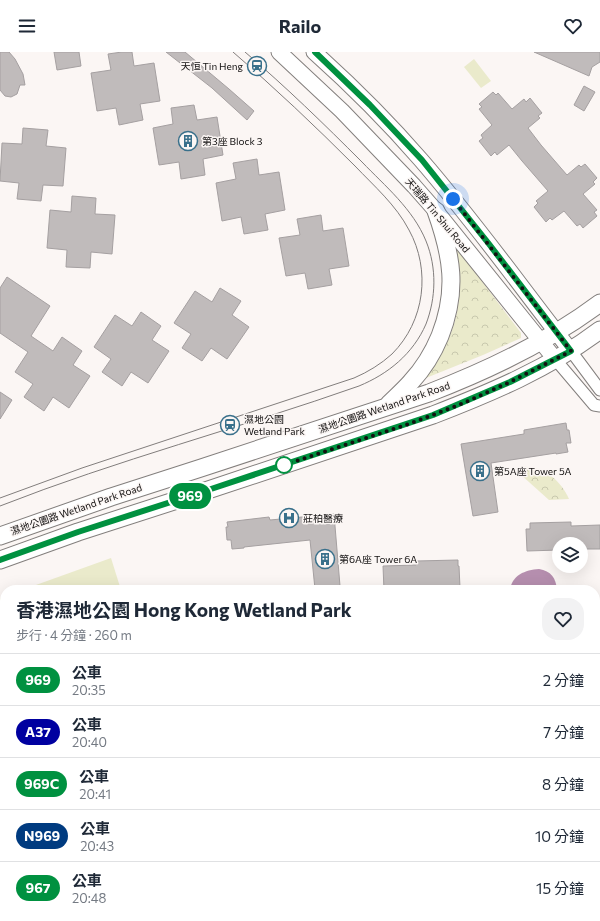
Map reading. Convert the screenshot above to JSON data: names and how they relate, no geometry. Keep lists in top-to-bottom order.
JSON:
{
  "streets": {
    "main road": ["天瑞路 Tin Shui Road", "濕地公園路 Wetland Park Road"]
  },
  "crossings": [
    ["天瑞路 Tin Shui Road", "濕地公園路 Wetland Park Road"]
  ],
  "places": {
    "station": ["天恒 Tin Heng", "濕地公園 Wetland Park"],
    "building": ["第3座 Block 3", "第5A座 Tower 5A", "第6A座 Tower 6A"],
    "hospital": ["莊柏醫療"]
  },
  "lines": ["bus line 969"],
  "page": {
    "header": "Railo",
    "on_map": "969",
    "heading": ["香港濕地公園 Hong Kong Wetland Park", "步行 · 4 分鐘 · 260 m"],
    "list": [
      {
        "mark": "969",
        "name": "公車",
        "note": "20:35",
        "value": "2 分鐘"
      },
      {
        "mark": "A37",
        "name": "公車",
        "note": "20:40",
        "value": "7 分鐘"
      },
      {
        "mark": "969C",
        "name": "公車",
        "note": "20:41",
        "value": "8 分鐘"
      },
      {
        "mark": "N969",
        "name": "公車",
        "note": "20:43",
        "value": "10 分鐘"
      },
      {
        "mark": "967",
        "name": "公車",
        "note": "20:48",
        "value": "15 分鐘"
      }
    ]
  }
}
